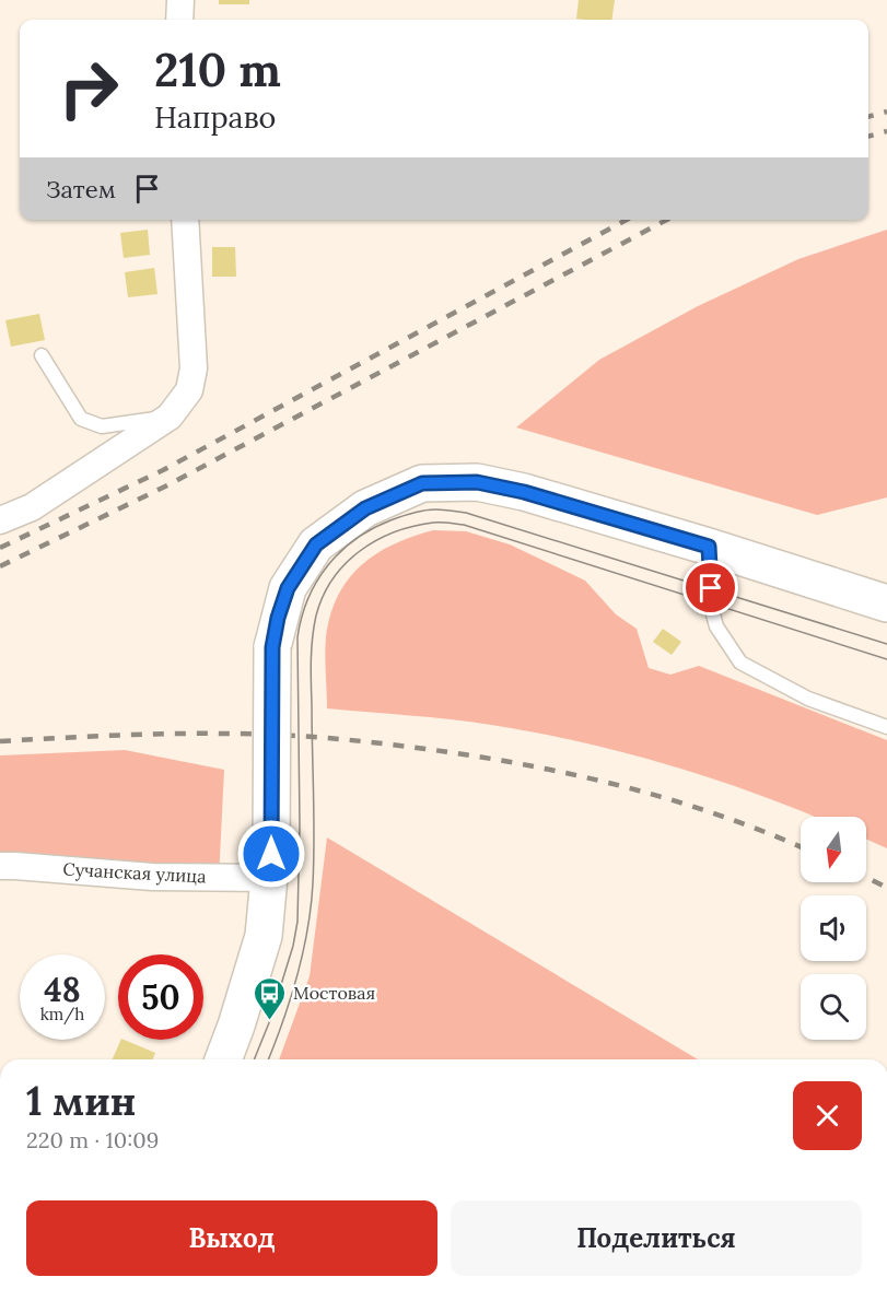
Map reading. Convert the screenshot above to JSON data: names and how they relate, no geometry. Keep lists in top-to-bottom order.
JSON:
{
  "streets": {
    "street": ["Сучанская улица"]
  },
  "places": {
    "bus stop": ["Мостовая"]
  },
  "north": "bottom",
  "page": {
    "turn": ["210 m", "Направо"],
    "then": "Затем",
    "speed": "48 km/h",
    "limit": "50",
    "heading": ["1 мин", "220 m · 10:09"],
    "buttons": ["Выход", "Поделиться"]
  }
}
